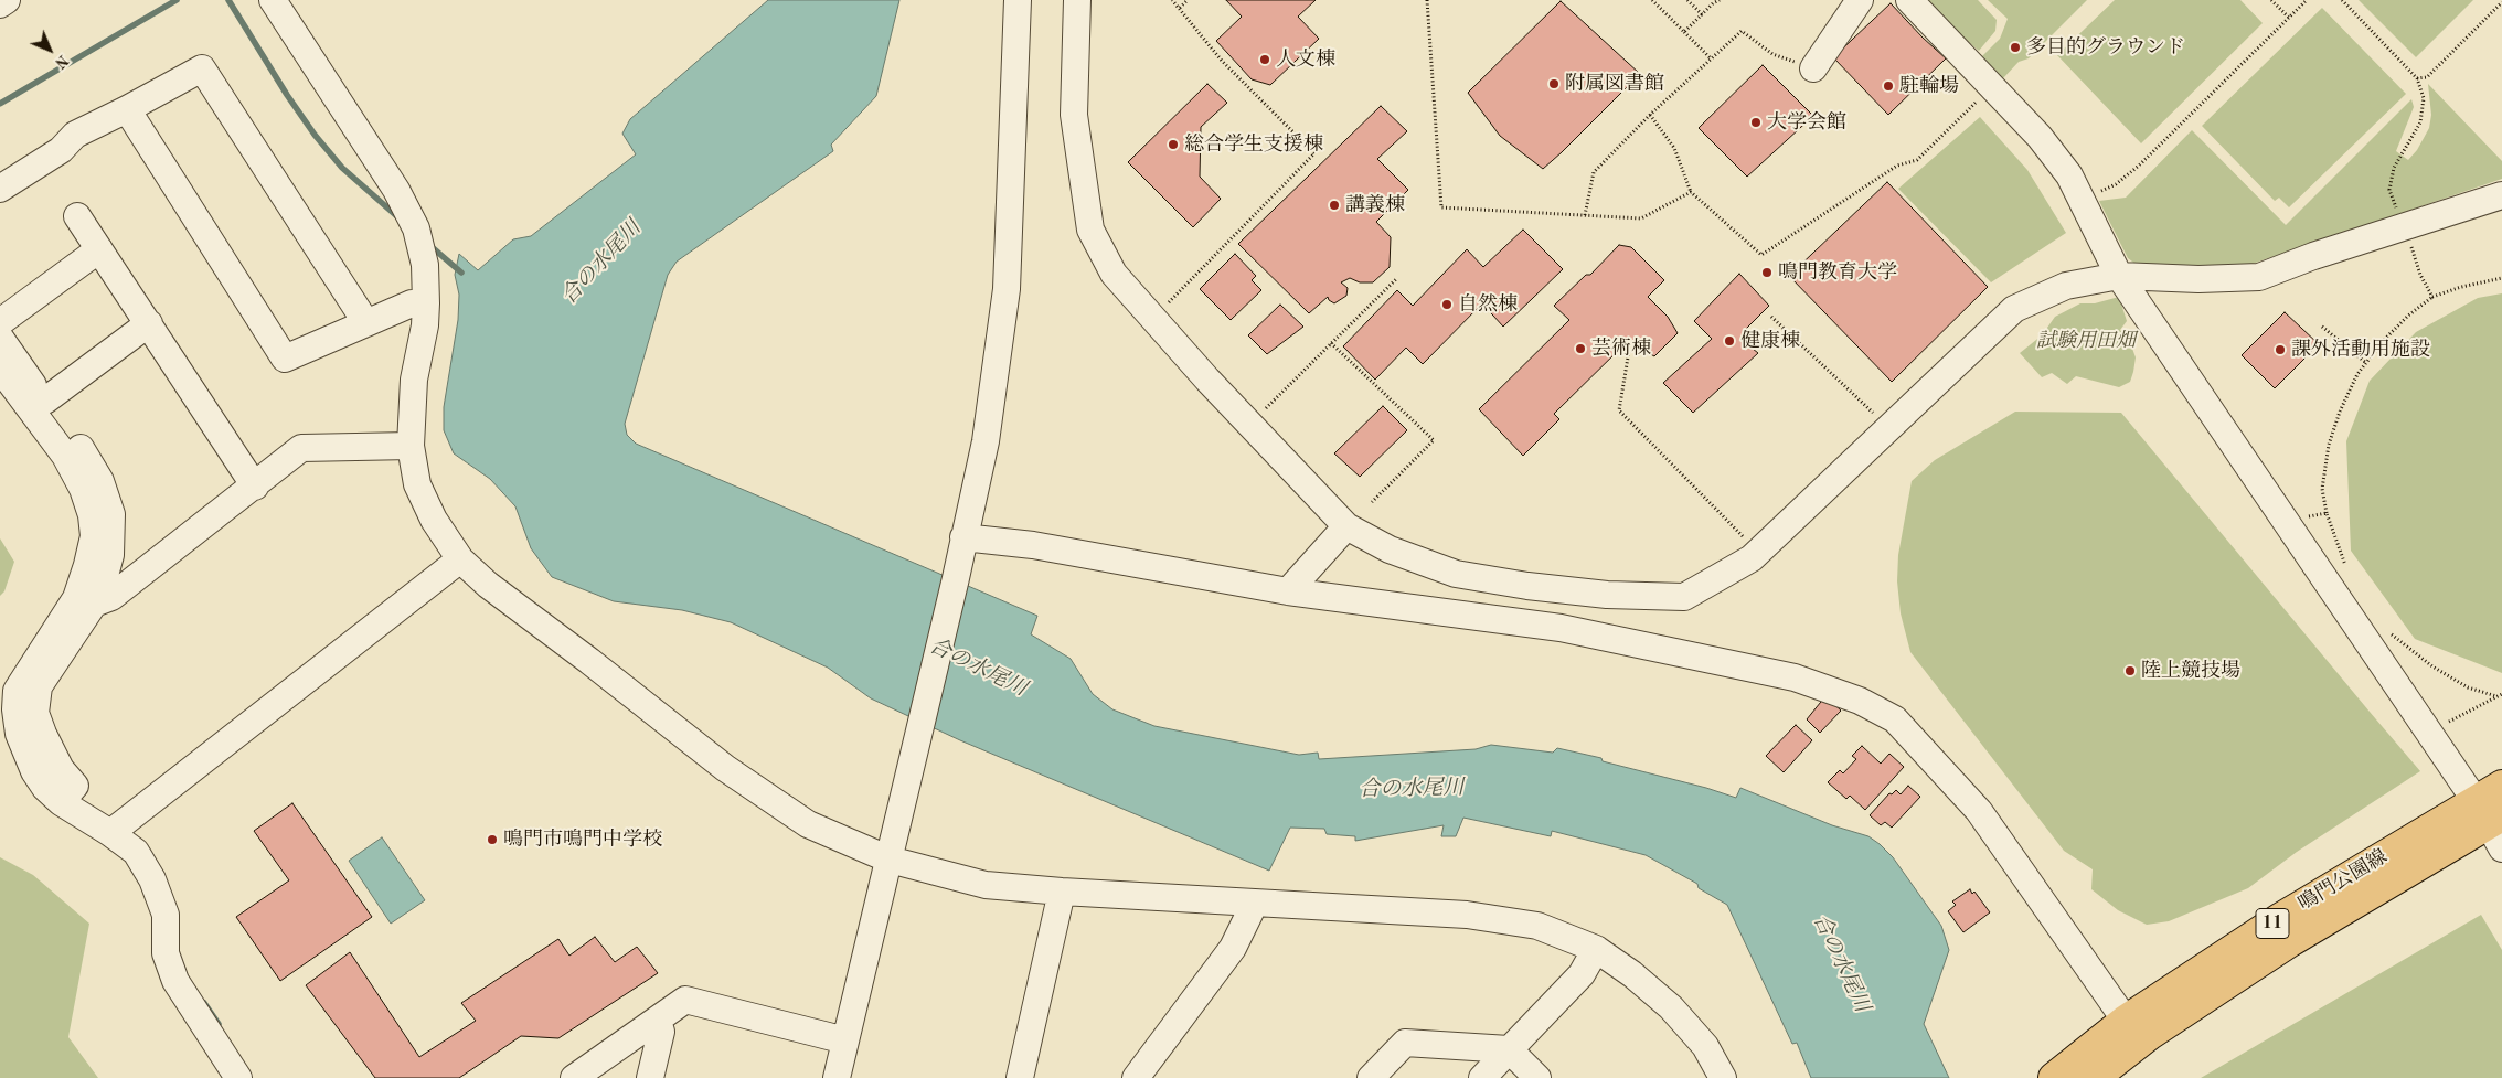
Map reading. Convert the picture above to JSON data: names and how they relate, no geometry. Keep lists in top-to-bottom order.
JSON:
{
  "streets": {
    "main road": ["鳴門公園線", "11"]
  },
  "water": ["合の水尾川"],
  "parks": ["試験用田畑"],
  "places": [
    "多目的グラウンド",
    "人文棟",
    "附属図書館",
    "駐輪場",
    "大学会館",
    "総合学生支援棟",
    "講義棟",
    "鳴門教育大学",
    "自然棟",
    "健康棟",
    "芸術棟",
    "課外活動用施設",
    "陸上競技場",
    "鳴門市鳴門中学校"
  ],
  "north": "bottom right"
}
